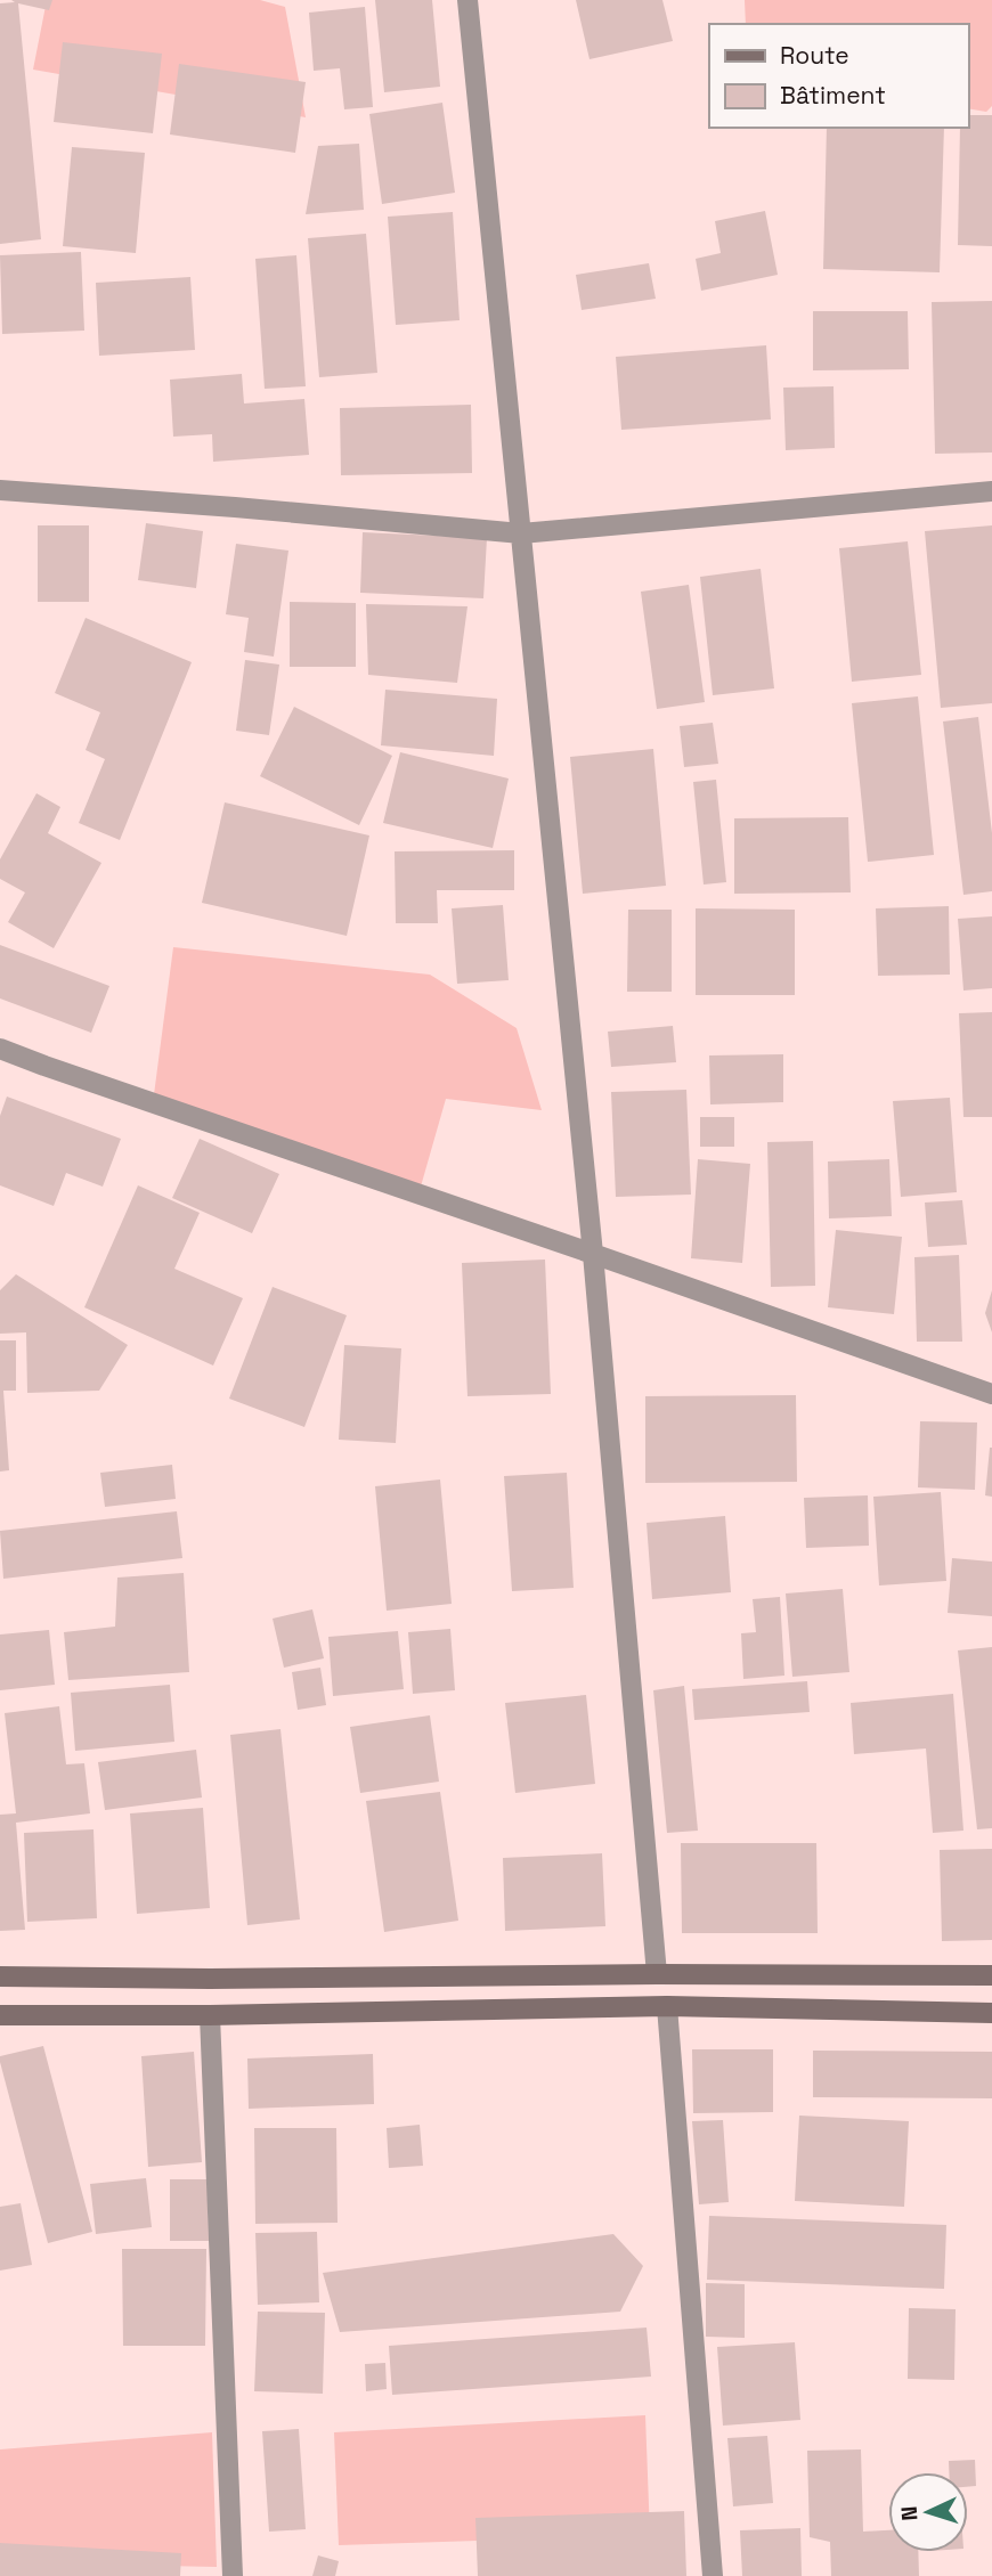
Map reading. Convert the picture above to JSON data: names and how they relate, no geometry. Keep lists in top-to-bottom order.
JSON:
{
  "legend": ["Route", "Bâtiment"],
  "north": "left"
}
